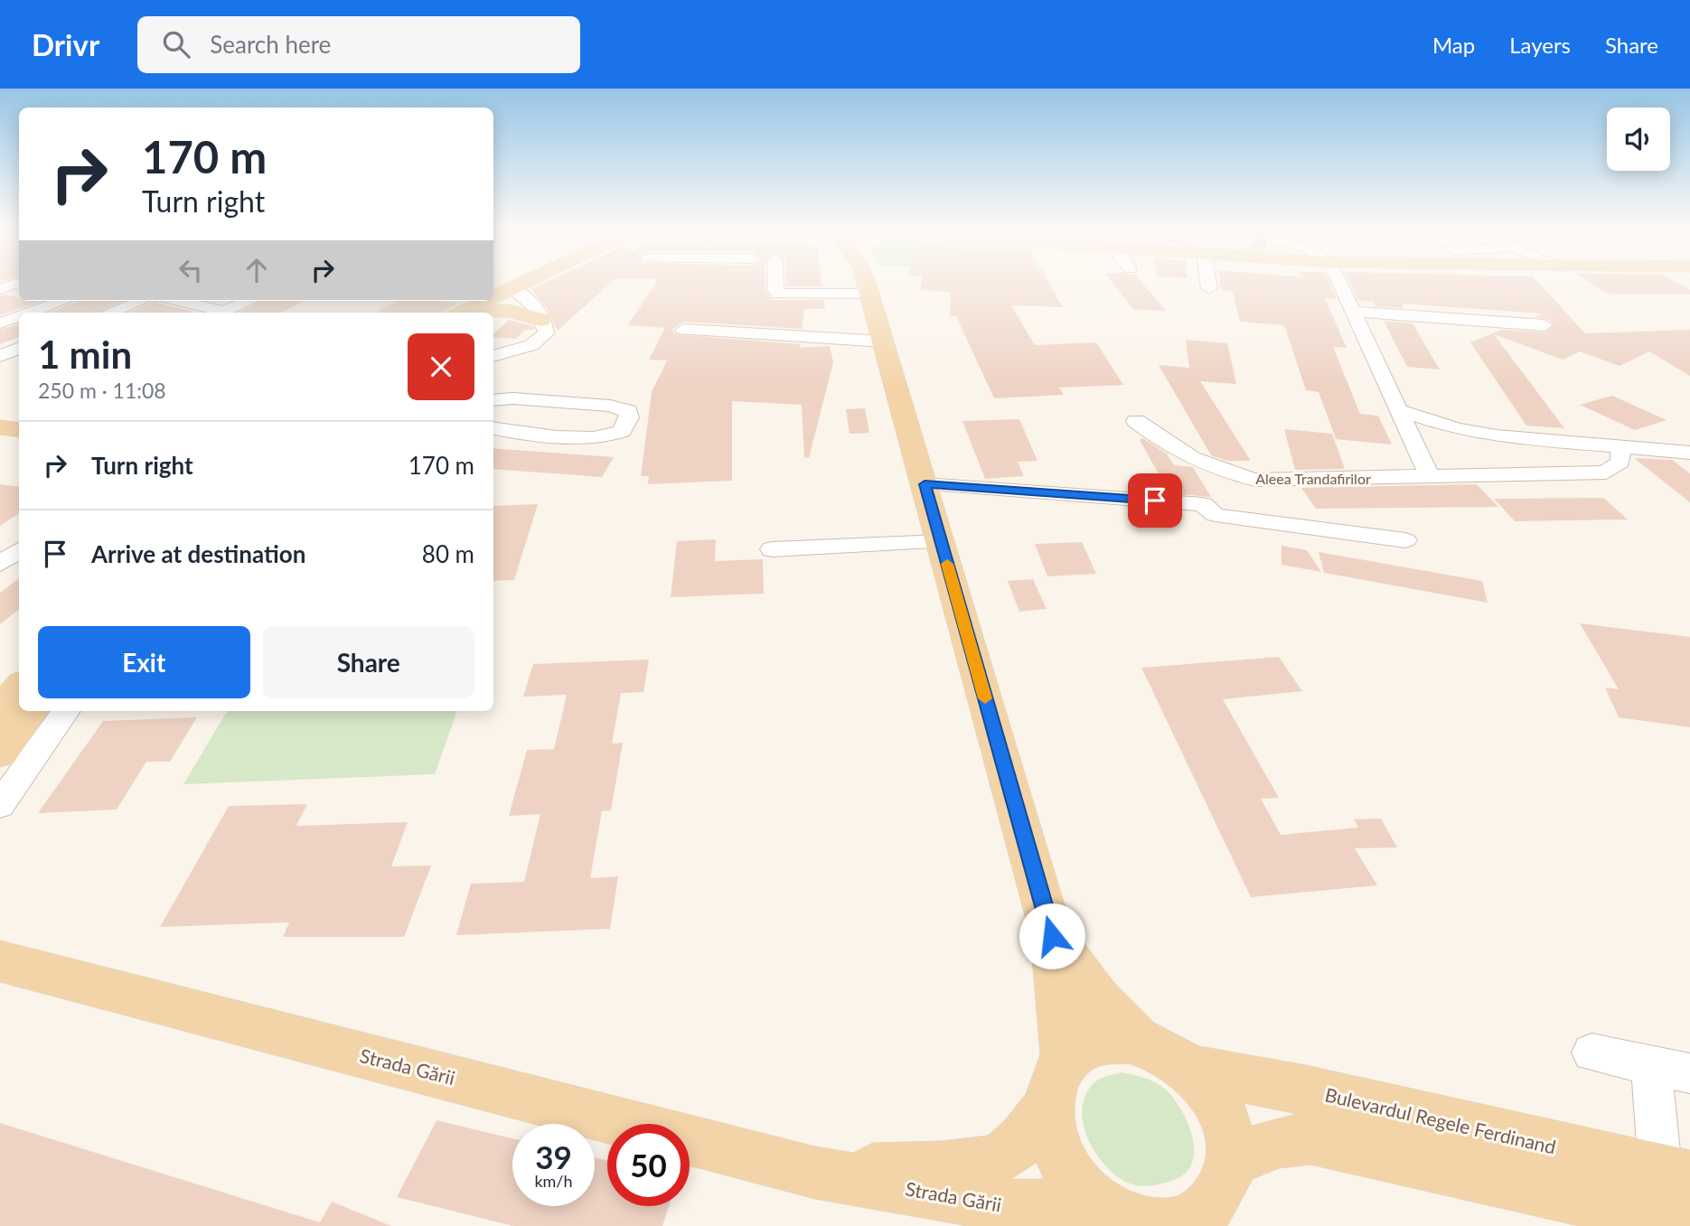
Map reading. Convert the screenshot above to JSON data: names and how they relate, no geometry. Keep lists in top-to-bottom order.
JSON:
{
  "streets": {
    "main road": ["Strada Gării", "Bulevardul Regele Ferdinand"],
    "street": ["Aleea Trandafirilor"]
  },
  "crossings": [
    ["Strada Gării", "Bulevardul Regele Ferdinand"]
  ],
  "page": {
    "header": "Drivr",
    "search": "Search here",
    "nav": ["Map", "Layers", "Share"],
    "turn": ["170 m", "Turn right"],
    "heading": ["1 min", "250 m · 11:08"],
    "list": [
      {
        "name": "Turn right",
        "value": "170 m"
      },
      {
        "name": "Arrive at destination",
        "value": "80 m"
      }
    ],
    "buttons": ["Exit", "Share"],
    "speed": "39 km/h",
    "limit": "50"
  }
}
